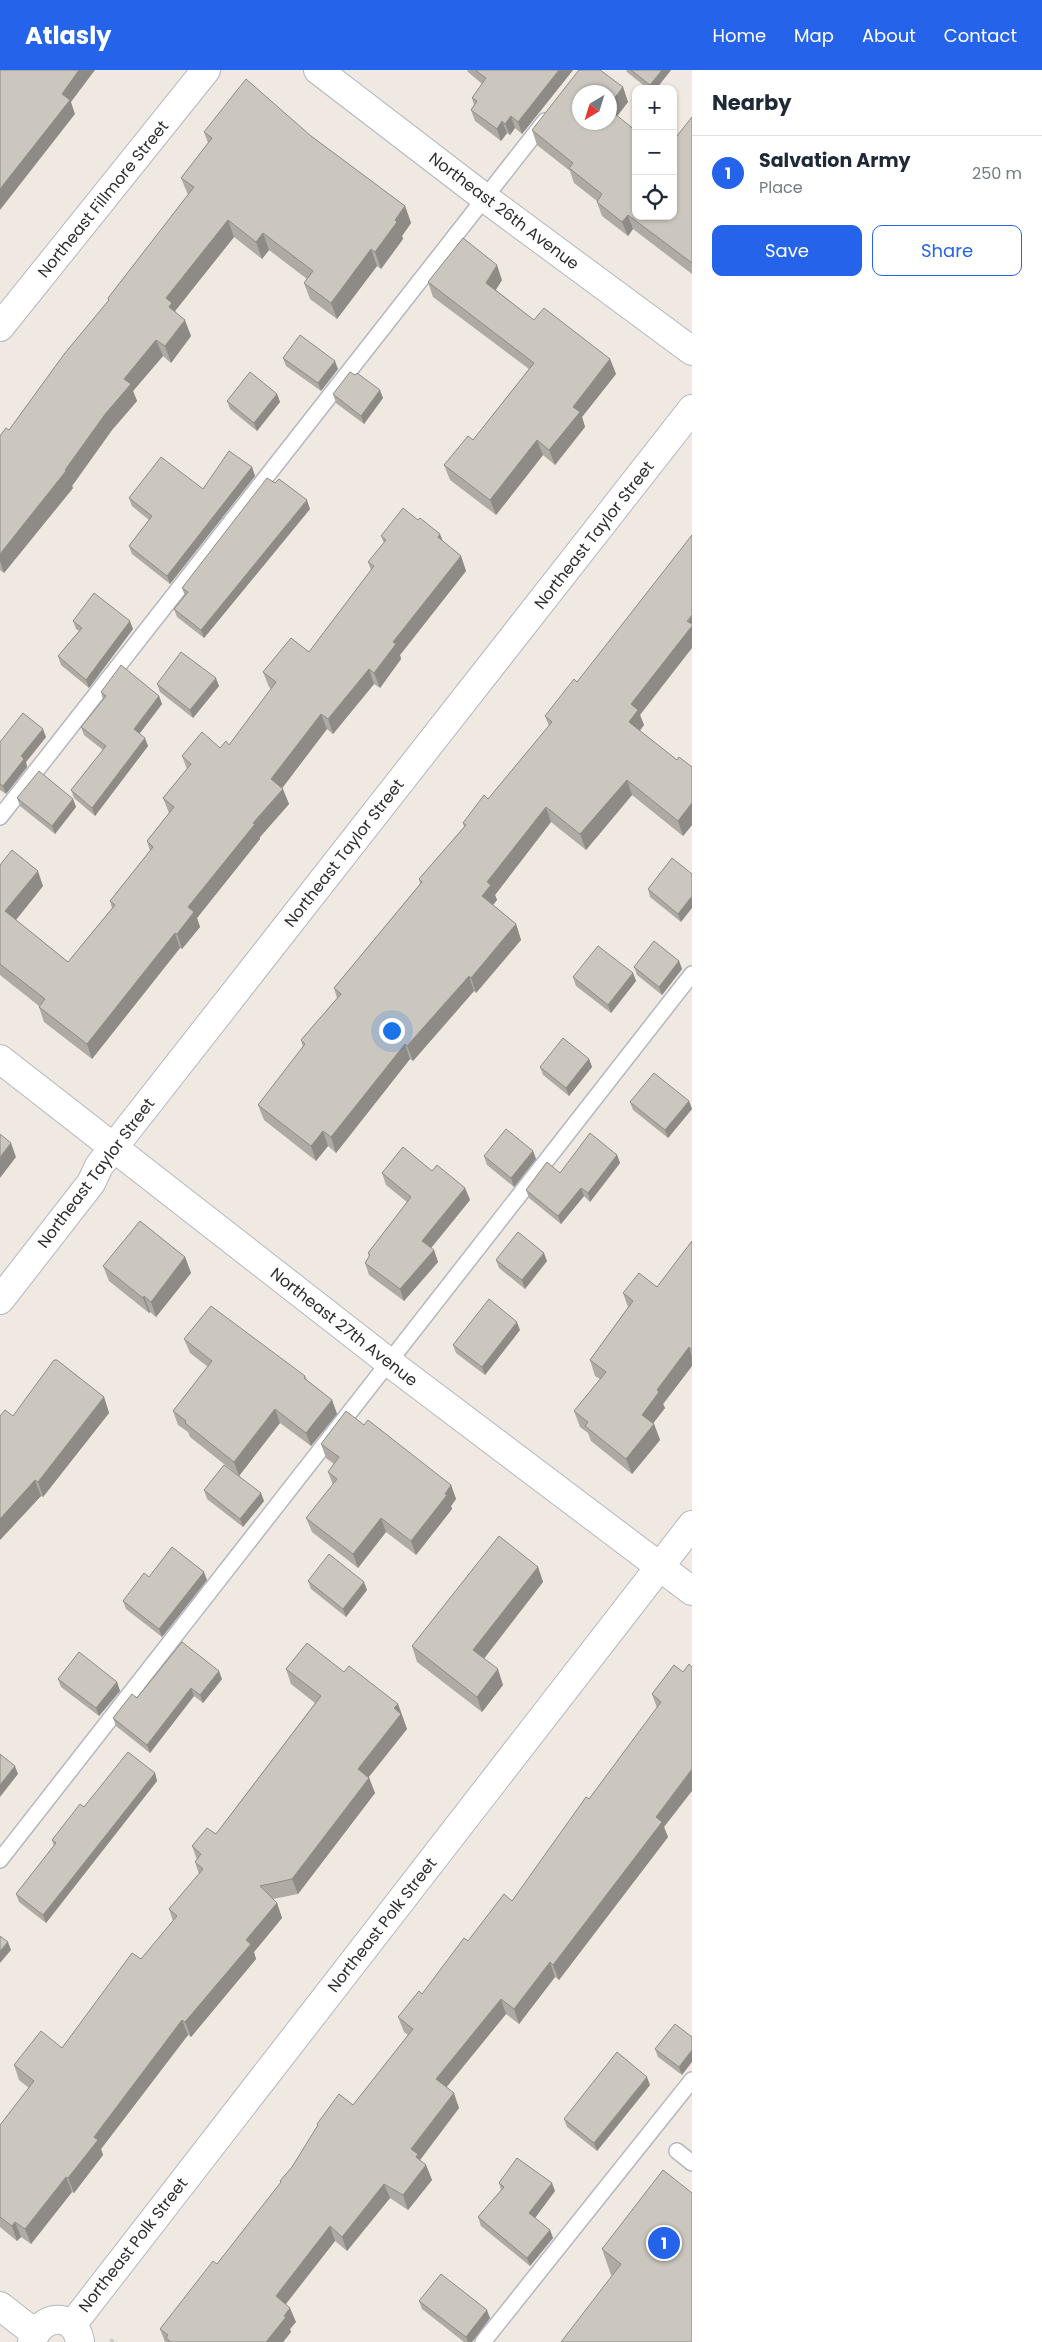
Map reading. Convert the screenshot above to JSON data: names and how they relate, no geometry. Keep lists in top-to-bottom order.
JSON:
{
  "streets": {
    "street": [
      "Northeast Fillmore Street",
      "Northeast 26th Avenue",
      "Northeast Taylor Street",
      "Northeast 27th Avenue",
      "Northeast Polk Street"
    ]
  },
  "crossings": [
    ["Northeast Taylor Street", "Northeast 27th Avenue"],
    ["Northeast 27th Avenue", "Northeast Polk Street"]
  ],
  "north": "bottom left",
  "page": {
    "header": "Atlasly",
    "nav": [
      "Home",
      "Map",
      "About",
      "Contact"
    ],
    "heading": "Nearby",
    "map_buttons": ["+", "−"],
    "list": [
      {
        "mark": "1",
        "name": "Salvation Army",
        "note": "Place",
        "value": "250 m"
      }
    ],
    "buttons": ["Save", "Share"],
    "pins": "1"
  }
}
